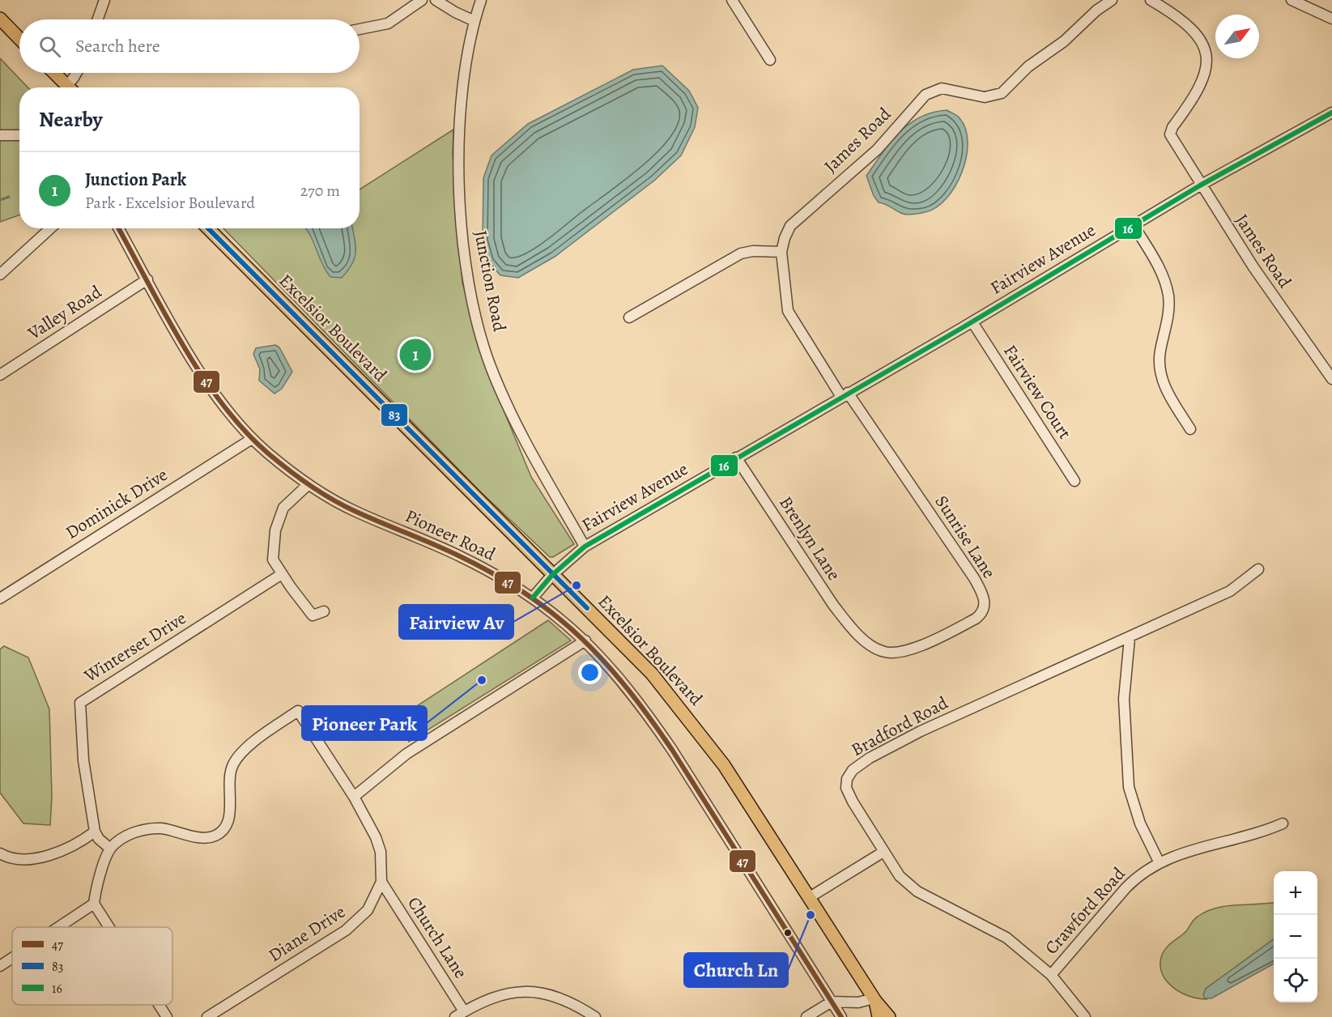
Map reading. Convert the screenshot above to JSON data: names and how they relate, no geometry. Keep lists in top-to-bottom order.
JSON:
{
  "streets": {
    "main road": ["Excelsior Boulevard"],
    "street": [
      "James Road",
      "Fairview Avenue",
      "Junction Road",
      "Valley Road",
      "Fairview Court",
      "Dominick Drive",
      "Pioneer Road",
      "Sunrise Lane",
      "Brenlyn Lane",
      "Winterset Drive",
      "Bradford Road",
      "Crawford Road",
      "Diane Drive",
      "Church Lane"
    ]
  },
  "crossings": [
    ["James Road", "Fairview Avenue"],
    ["James Road", "Sunrise Lane"],
    ["Fairview Avenue", "Junction Road"],
    ["Fairview Avenue", "Excelsior Boulevard"],
    ["Fairview Avenue", "Fairview Court"],
    ["Fairview Avenue", "Pioneer Road"],
    ["Fairview Avenue", "Sunrise Lane"],
    ["Fairview Avenue", "Brenlyn Lane"],
    ["Valley Road", "Pioneer Road"],
    ["Dominick Drive", "Pioneer Road"],
    ["Sunrise Lane", "Brenlyn Lane"],
    ["Bradford Road", "Crawford Road"],
    ["Diane Drive", "Church Lane"]
  ],
  "places": ["Fairview Av", "Pioneer Park", "Church Ln"],
  "lines": ["transit line 16", "transit line 47", "transit line 83"],
  "legend": ["47", "83", "16"],
  "north": "top right",
  "page": {
    "search": "Search here",
    "heading": "Nearby",
    "list": [
      {
        "mark": "1",
        "name": "Junction Park",
        "note": "Park · Excelsior Boulevard",
        "value": "270 m"
      }
    ],
    "pins": "1",
    "map_buttons": ["+", "−"]
  }
}
